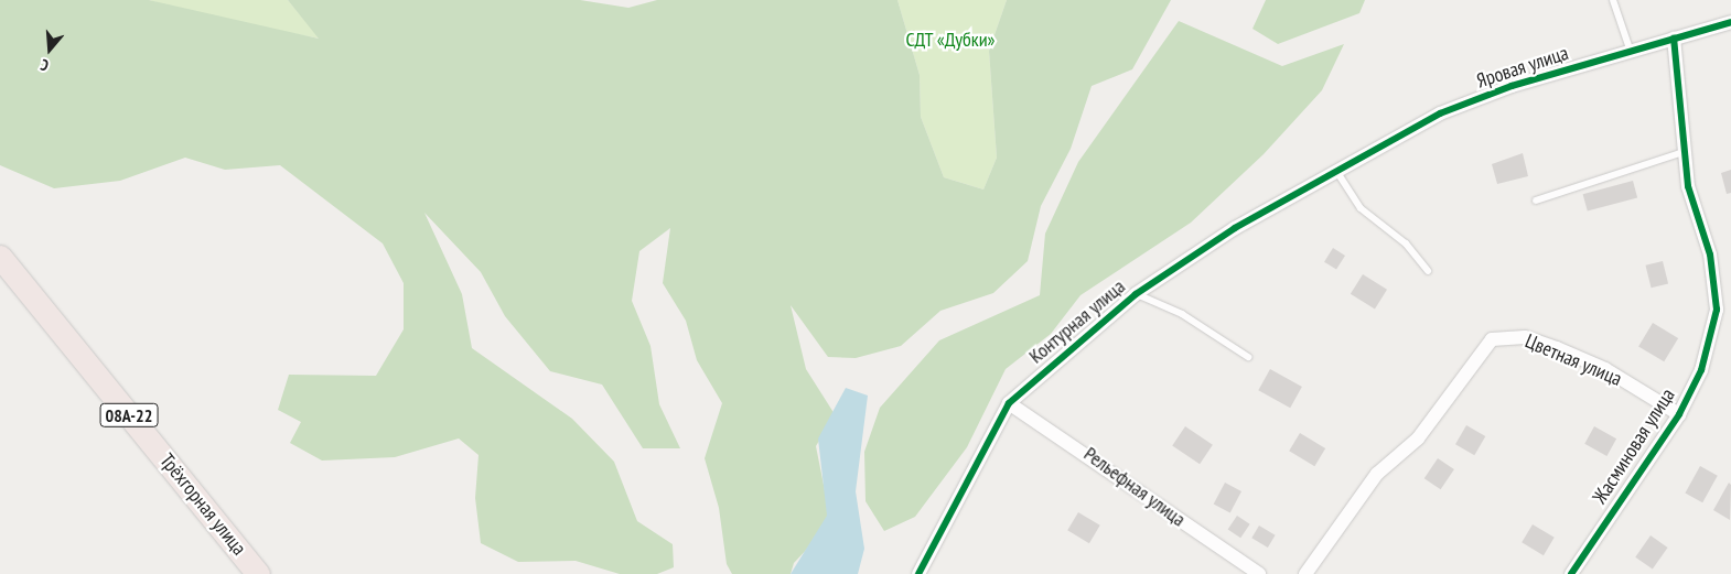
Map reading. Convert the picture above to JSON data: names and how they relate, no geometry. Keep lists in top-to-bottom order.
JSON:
{
  "streets": {
    "highway": ["08А-22", "Трёхгорная улица"],
    "street": [
      "Яровая улица",
      "Контурная улица",
      "Цветная улица",
      "Жасминовая улица",
      "Рельефная улица"
    ]
  },
  "crossings": [
    ["Яровая улица", "Контурная улица"],
    ["Яровая улица", "Жасминовая улица"],
    ["Контурная улица", "Рельефная улица"],
    ["Цветная улица", "Жасминовая улица"]
  ],
  "parks": ["СДТ «Дубки»"],
  "north": "bottom"
}
